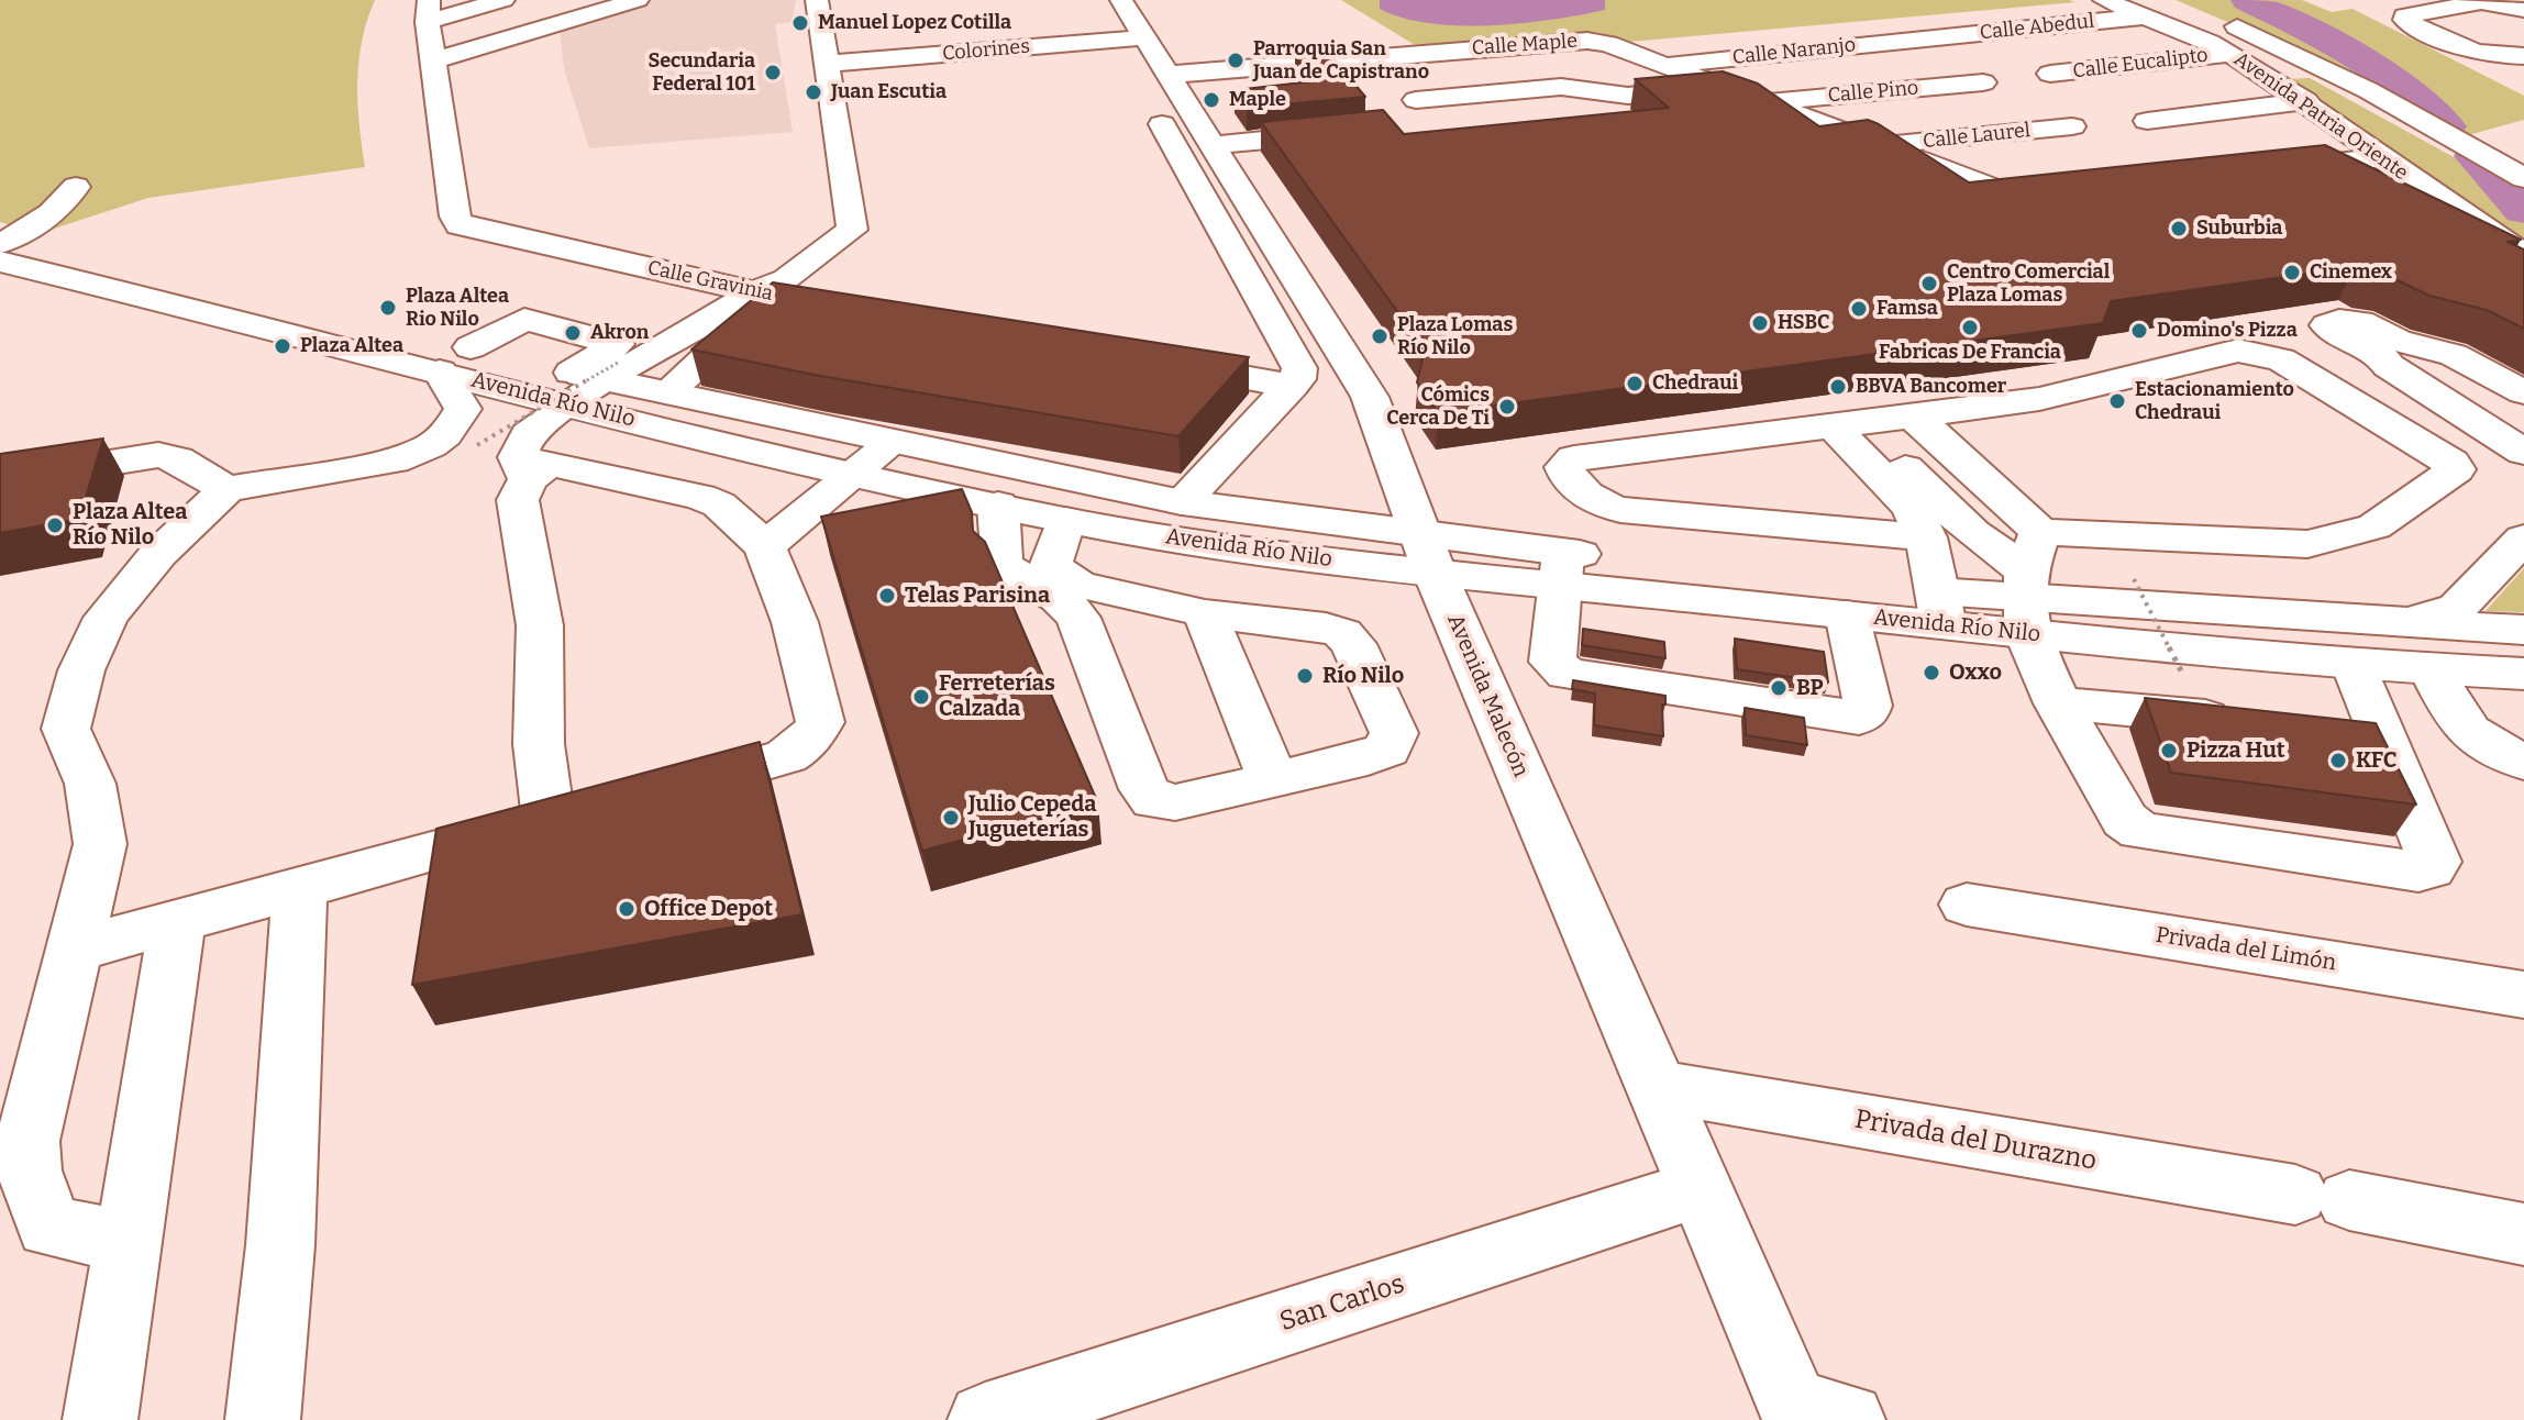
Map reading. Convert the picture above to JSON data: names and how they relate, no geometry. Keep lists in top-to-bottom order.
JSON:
{
  "streets": {
    "street": [
      "Calle Abedul",
      "Calle Maple",
      "Colorines",
      "Calle Naranjo",
      "Calle Eucalipto",
      "Calle Pino",
      "Avenida Patria Oriente",
      "Calle Laurel",
      "Calle Gravinia",
      "Avenida Río Nilo",
      "Avenida Malecón",
      "Privada del Limón",
      "Privada del Durazno",
      "San Carlos"
    ]
  },
  "crossings": [
    ["Calle Abedul", "Calle Naranjo"],
    ["Calle Abedul", "Avenida Patria Oriente"],
    ["Calle Maple", "Calle Naranjo"],
    ["Calle Maple", "Calle Pino"],
    ["Calle Maple", "Calle Laurel"],
    ["Calle Maple", "Avenida Malecón"],
    ["Colorines", "Avenida Malecón"],
    ["Calle Eucalipto", "Avenida Patria Oriente"],
    ["Avenida Río Nilo", "Avenida Malecón"],
    ["Avenida Malecón", "Privada del Durazno"],
    ["Avenida Malecón", "San Carlos"]
  ],
  "places": [
    "Manuel Lopez Cotilla",
    "Parroquia San Juan de Capistrano",
    "Secundaria Federal 101",
    "Juan Escutia",
    "Maple",
    "Suburbia",
    "Cinemex",
    "Centro Comercial Plaza Lomas",
    "Plaza Altea Rio Nilo",
    "Famsa",
    "HSBC",
    "Fabricas De Francia",
    "Domino's Pizza",
    "Akron",
    "Plaza Lomas Río Nilo",
    "Plaza Altea",
    "Chedraui",
    "BBVA Bancomer",
    "Estacionamiento Chedraui",
    "Cómics Cerca De Ti",
    "Plaza Altea Río Nilo",
    "Telas Parisina",
    "Oxxo",
    "Río Nilo",
    "BP",
    "Ferreterías Calzada",
    "Pizza Hut",
    "KFC",
    "Julio Cepeda Jugueterías",
    "Office Depot"
  ]
}
